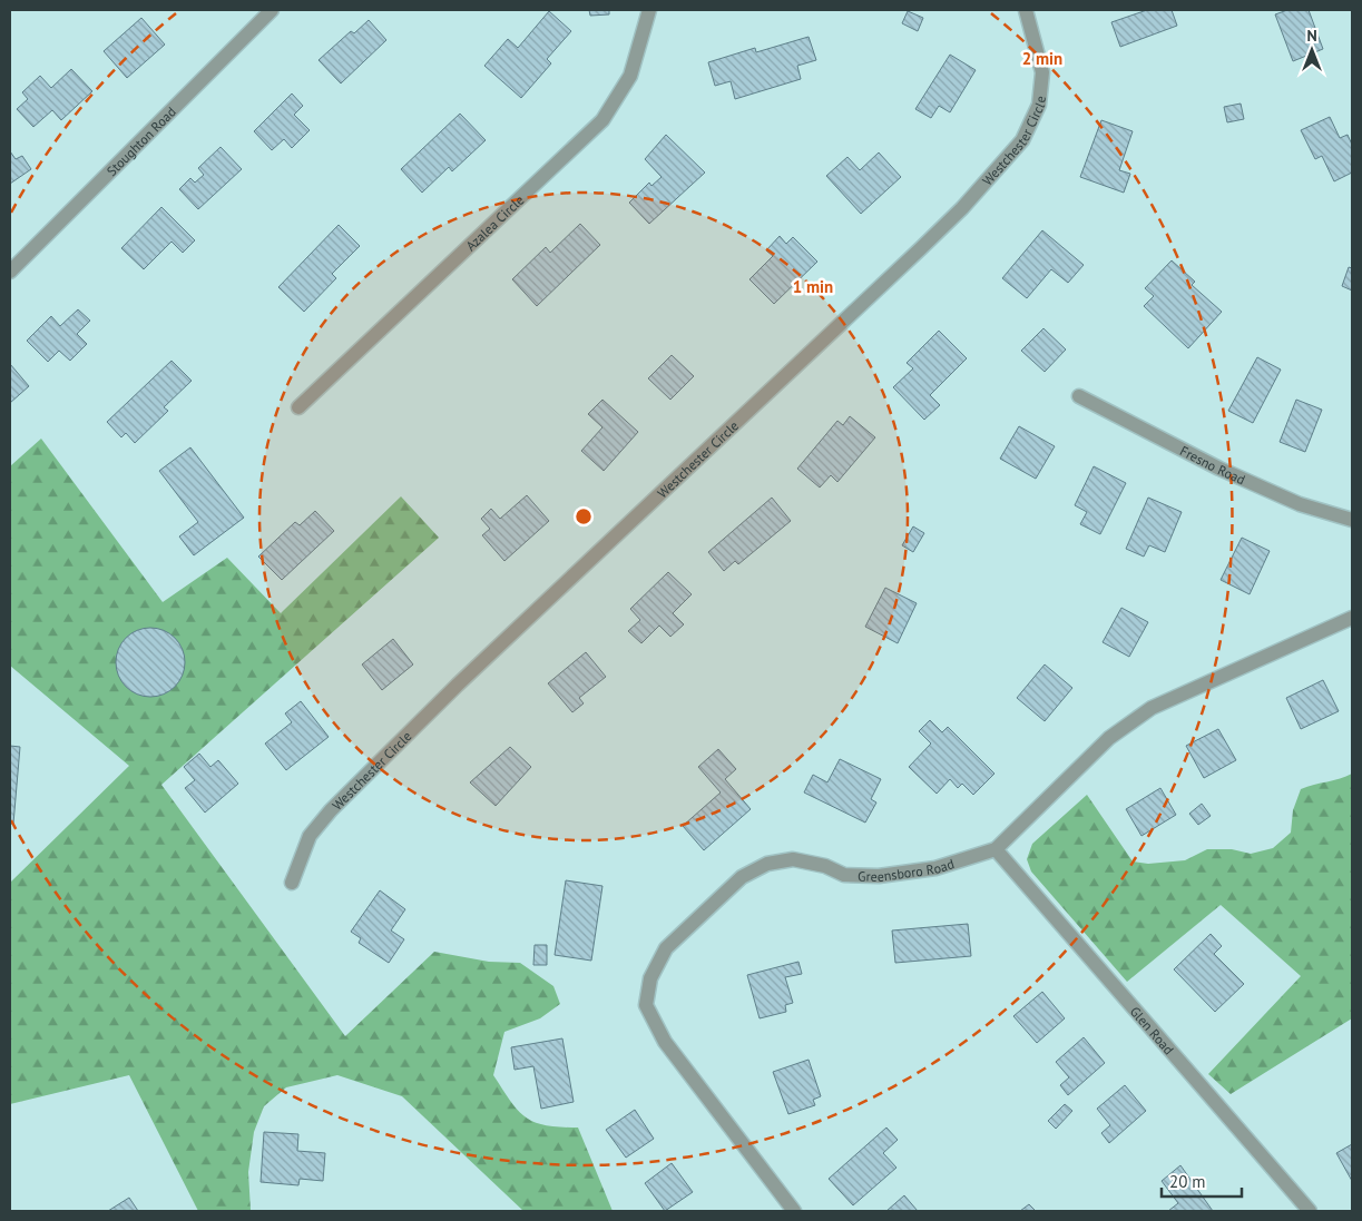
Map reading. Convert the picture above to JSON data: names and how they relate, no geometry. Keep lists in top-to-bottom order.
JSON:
{
  "streets": {
    "street": [
      "Westchester Circle",
      "Stoughton Road",
      "Azalea Circle",
      "Fresno Road",
      "Greensboro Road",
      "Glen Road"
    ]
  },
  "crossings": [
    ["Greensboro Road", "Glen Road"]
  ],
  "scale_bar": "20 m",
  "north": "top",
  "rings": ["2 min", "1 min"]
}
